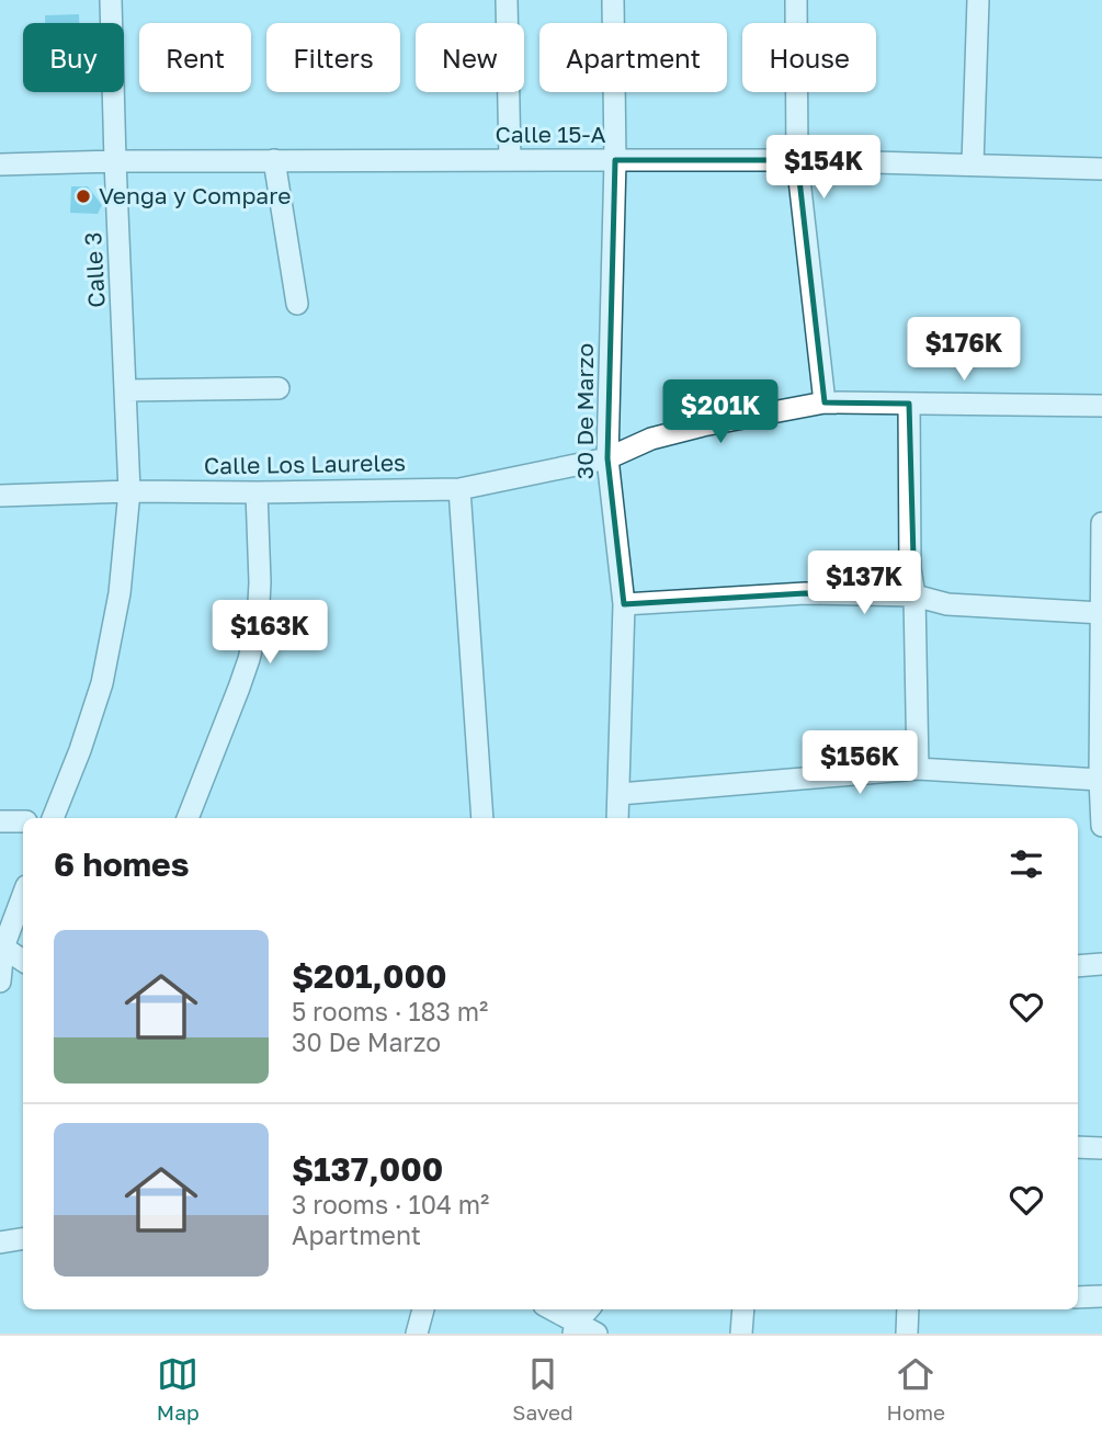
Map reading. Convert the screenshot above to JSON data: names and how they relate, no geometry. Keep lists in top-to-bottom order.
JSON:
{
  "streets": {
    "street": [
      "Calle 15-A",
      "Calle 3",
      "30 De Marzo",
      "Calle Los Laureles"
    ]
  },
  "crossings": [
    ["Calle 15-A", "Calle 3"],
    ["Calle 15-A", "30 De Marzo"],
    ["Calle 3", "Calle Los Laureles"],
    ["30 De Marzo", "Calle Los Laureles"]
  ],
  "places": ["Venga y Compare"],
  "page": {
    "chip": [
      "Buy",
      "Rent",
      "Filters",
      "New",
      "Apartment",
      "House"
    ],
    "price": [
      "$154K",
      "$176K",
      "$201K",
      "$137K",
      "$163K",
      "$156K"
    ],
    "heading": "6 homes",
    "list": [
      {
        "name": "$201,000",
        "note": "5 rooms · 183 m² · 30 De Marzo"
      },
      {
        "name": "$137,000",
        "note": "3 rooms · 104 m² · Apartment"
      }
    ],
    "tabs": ["Map", "Saved", "Home"]
  }
}
